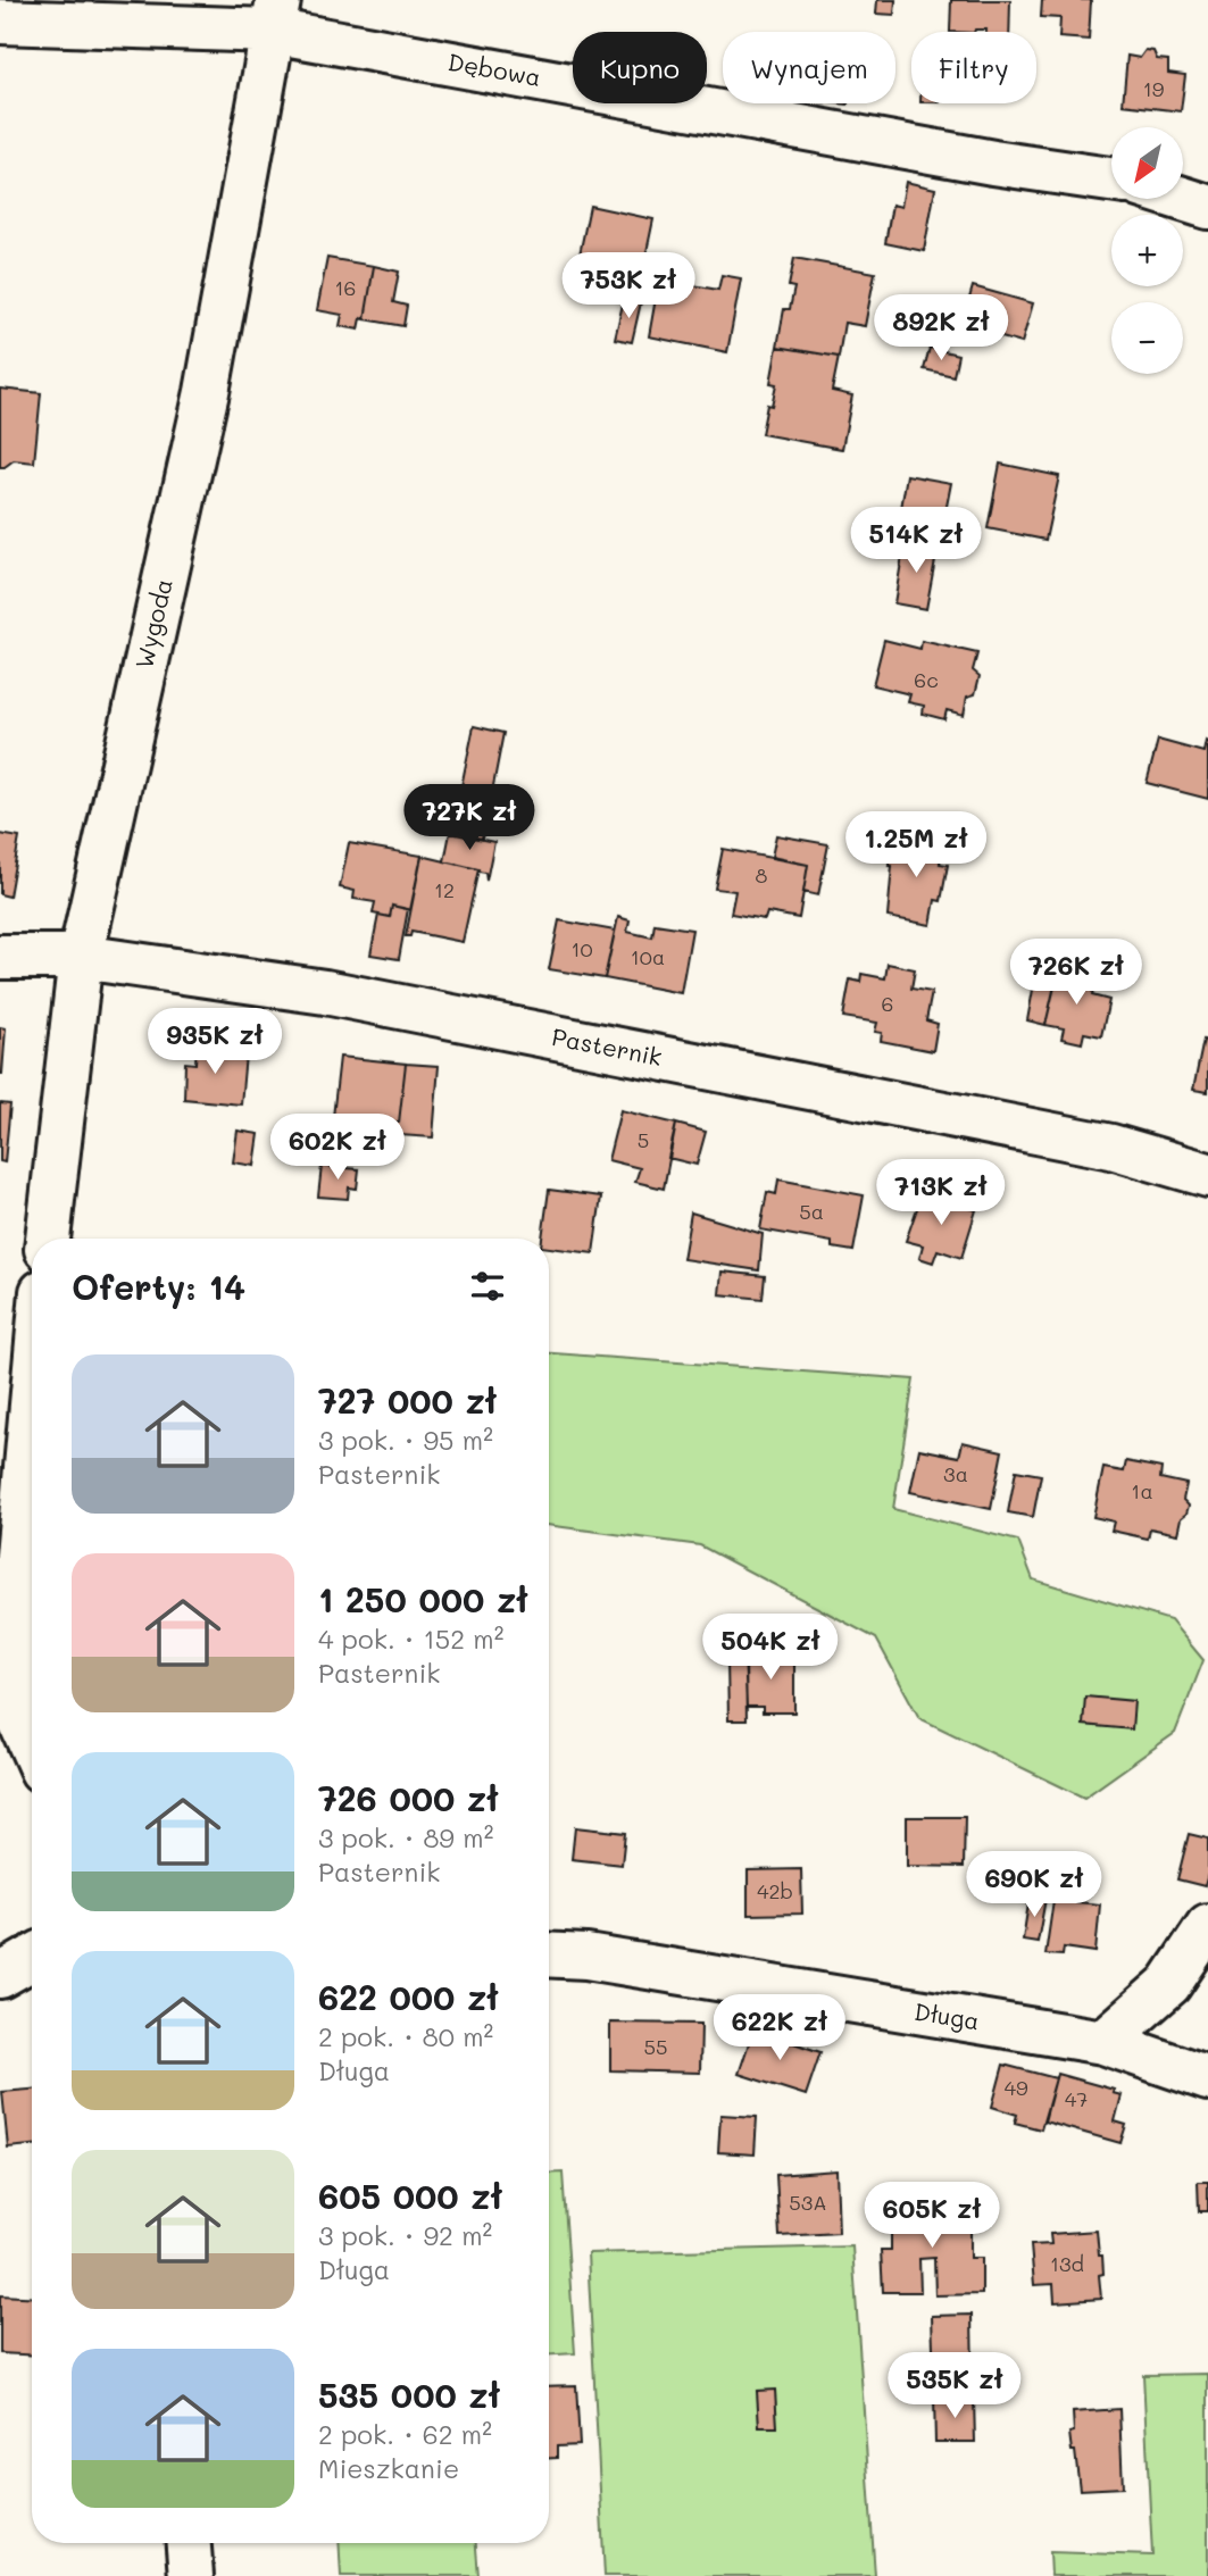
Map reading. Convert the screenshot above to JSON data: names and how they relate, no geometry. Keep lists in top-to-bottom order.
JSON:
{
  "streets": {
    "street": [
      "Dębowa",
      "Wygoda",
      "Pasternik",
      "Długa"
    ]
  },
  "crossings": [
    ["Dębowa", "Wygoda"],
    ["Wygoda", "Pasternik"]
  ],
  "house_numbers": [
    "19",
    "16",
    "6c",
    "8",
    "12",
    "10",
    "10a",
    "6",
    "5",
    "5a",
    "3a",
    "1a",
    "42b",
    "55",
    "49",
    "47",
    "53A",
    "13d"
  ],
  "north": "bottom left",
  "page": {
    "chip": ["Kupno", "Wynajem", "Filtry"],
    "map_buttons": ["+", "−"],
    "price": [
      "753K zł",
      "892K zł",
      "514K zł",
      "727K zł",
      "1.25M zł",
      "726K zł",
      "935K zł",
      "602K zł",
      "713K zł",
      "504K zł",
      "690K zł",
      "622K zł",
      "605K zł",
      "535K zł"
    ],
    "heading": "Oferty: 14",
    "list": [
      {
        "name": "727 000 zł",
        "note": "3 pok. · 95 m² · Pasternik"
      },
      {
        "name": "1 250 000 zł",
        "note": "4 pok. · 152 m² · Pasternik"
      },
      {
        "name": "726 000 zł",
        "note": "3 pok. · 89 m² · Pasternik"
      },
      {
        "name": "622 000 zł",
        "note": "2 pok. · 80 m² · Długa"
      },
      {
        "name": "605 000 zł",
        "note": "3 pok. · 92 m² · Długa"
      },
      {
        "name": "535 000 zł",
        "note": "2 pok. · 62 m² · Mieszkanie"
      }
    ]
  }
}
